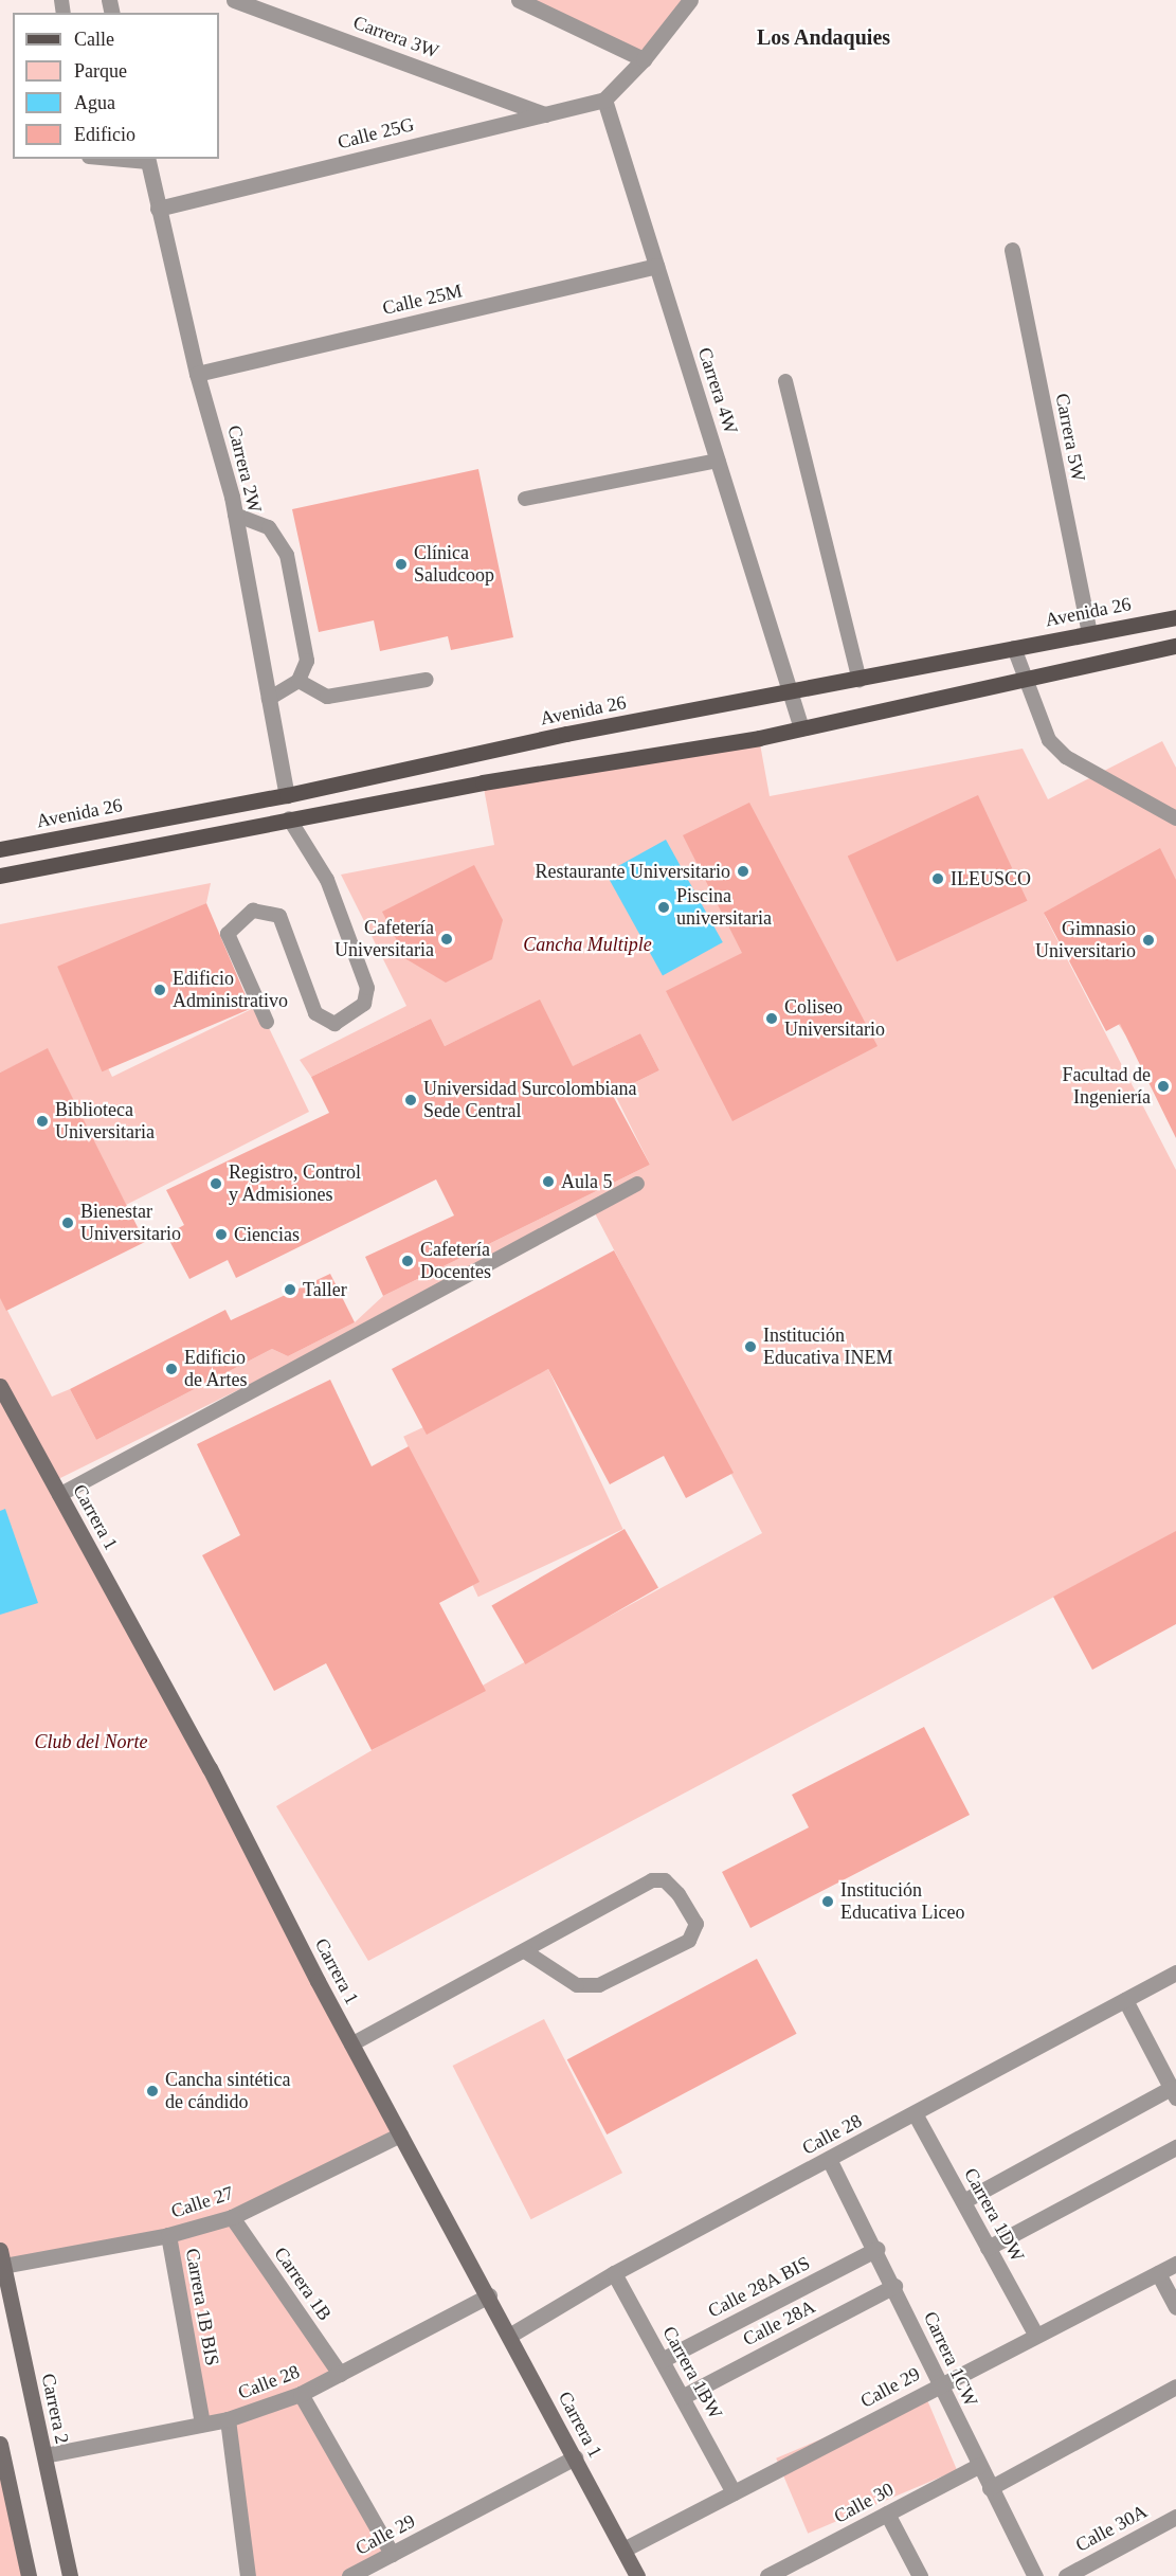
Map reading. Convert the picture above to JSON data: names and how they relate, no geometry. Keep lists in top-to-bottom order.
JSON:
{
  "streets": {
    "main road": ["Avenida 26", "Carrera 1", "Carrera 2"],
    "street": [
      "Carrera 3W",
      "Calle 25G",
      "Calle 25M",
      "Carrera 4W",
      "Carrera 5W",
      "Carrera 2W",
      "Calle 28",
      "Calle 27",
      "Carrera 1DW",
      "Carrera 1B",
      "Calle 28A BIS",
      "Carrera 1B BIS",
      "Calle 28A",
      "Carrera 1CW",
      "Carrera 1BW",
      "Calle 29",
      "Calle 30",
      "Calle 30A"
    ]
  },
  "crossings": [
    ["Carrera 3W", "Calle 25G"],
    ["Calle 25G", "Carrera 4W"],
    ["Calle 25G", "Carrera 2W"],
    ["Calle 25M", "Carrera 4W"],
    ["Calle 25M", "Carrera 2W"],
    ["Carrera 4W", "Avenida 26"],
    ["Carrera 5W", "Avenida 26"],
    ["Carrera 2W", "Avenida 26"],
    ["Carrera 1", "Calle 28"],
    ["Carrera 1", "Calle 27"],
    ["Carrera 1", "Calle 29"],
    ["Calle 28", "Carrera 1DW"],
    ["Calle 28", "Carrera 1B"],
    ["Calle 28", "Carrera 1B BIS"],
    ["Calle 28", "Carrera 1CW"],
    ["Calle 28", "Carrera 1BW"],
    ["Calle 28", "Carrera 2"],
    ["Calle 27", "Carrera 1B"],
    ["Calle 27", "Carrera 1B BIS"],
    ["Calle 27", "Carrera 2"],
    ["Carrera 1DW", "Calle 29"],
    ["Calle 28A BIS", "Carrera 1CW"],
    ["Calle 28A BIS", "Carrera 1BW"],
    ["Calle 28A", "Carrera 1CW"],
    ["Calle 28A", "Carrera 1BW"],
    ["Carrera 1CW", "Calle 29"],
    ["Carrera 1CW", "Calle 30"],
    ["Carrera 1BW", "Calle 29"]
  ],
  "districts": ["Los Andaquies"],
  "parks": ["Cancha Multiple", "Club del Norte"],
  "places": [
    "Clínica Saludcoop",
    "Restaurante Universitario",
    "ILEUSCO",
    "Piscina universitaria",
    "Cafetería Universitaria",
    "Gimnasio Universitario",
    "Edificio Administrativo",
    "Coliseo Universitario",
    "Facultad de Ingeniería",
    "Universidad Surcolombiana Sede Central",
    "Biblioteca Universitaria",
    "Aula 5",
    "Registro, Control y Admisiones",
    "Bienestar Universitario",
    "Ciencias",
    "Cafetería Docentes",
    "Taller",
    "Institución Educativa INEM",
    "Edificio de Artes",
    "Institución Educativa Liceo",
    "Cancha sintética de cándido"
  ],
  "legend": [
    "Calle",
    "Parque",
    "Agua",
    "Edificio"
  ]
}
